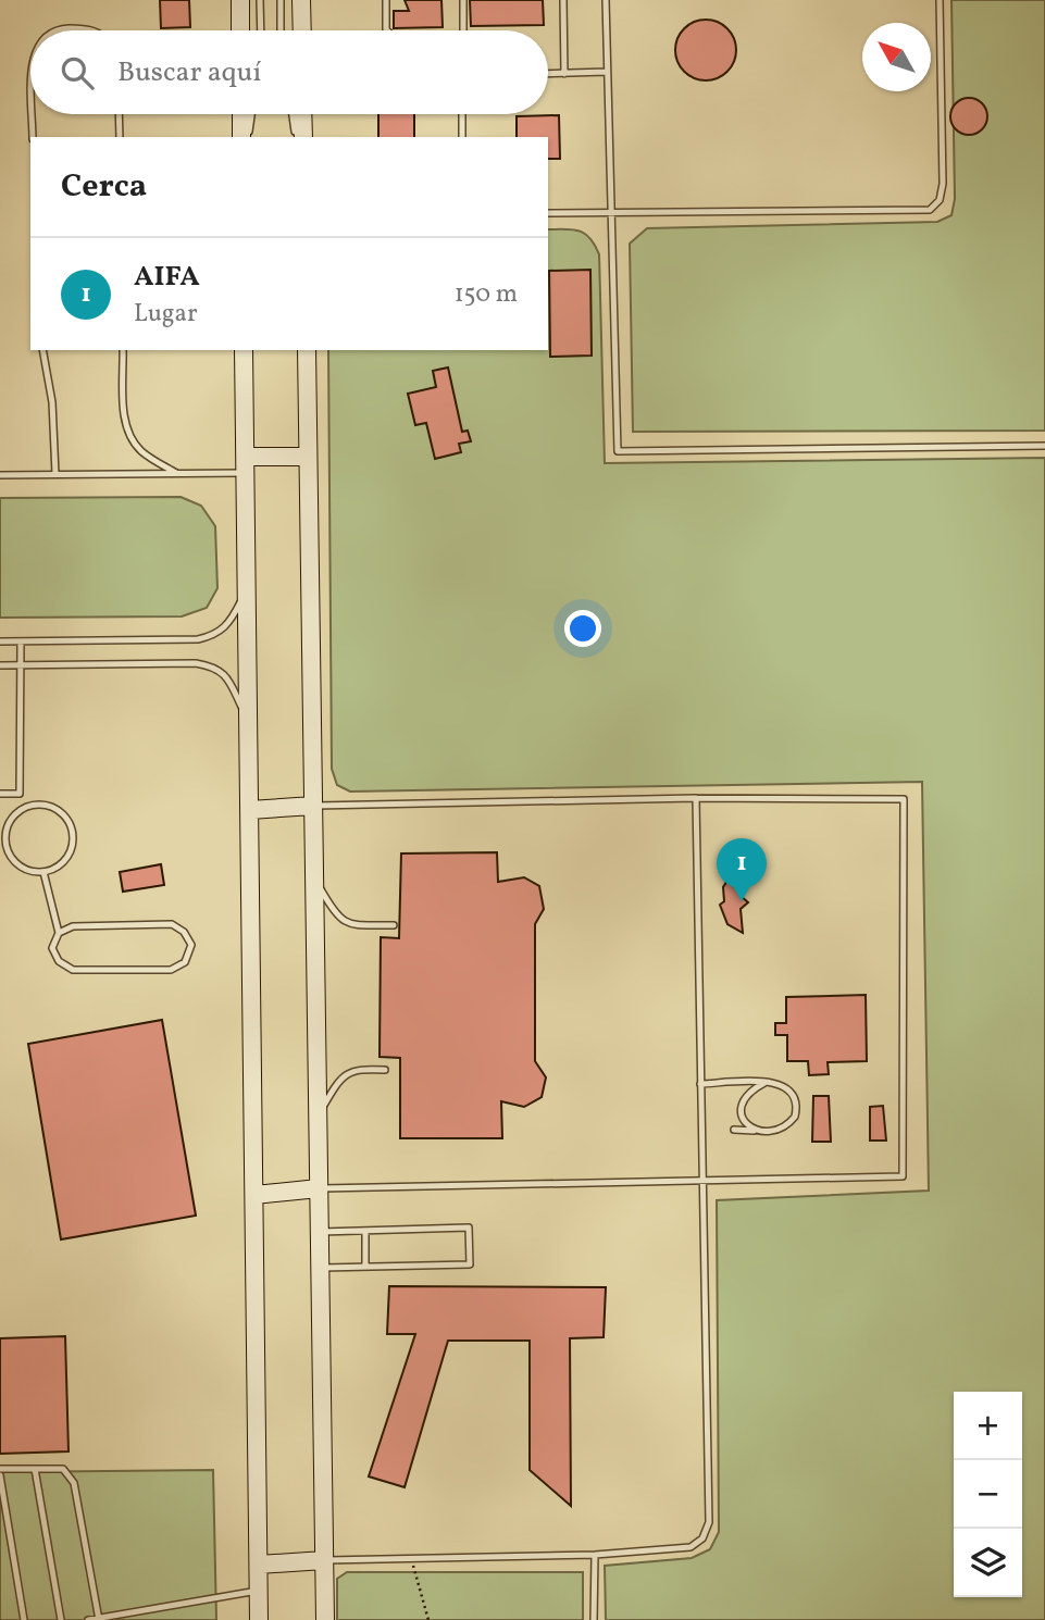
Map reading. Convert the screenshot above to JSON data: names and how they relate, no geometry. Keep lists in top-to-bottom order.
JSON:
{
  "north": "top left",
  "page": {
    "search": "Buscar aquí",
    "heading": "Cerca",
    "list": [
      {
        "mark": "1",
        "name": "AIFA",
        "note": "Lugar",
        "value": "150 m"
      }
    ],
    "pins": "1",
    "map_buttons": ["+", "−"]
  }
}
